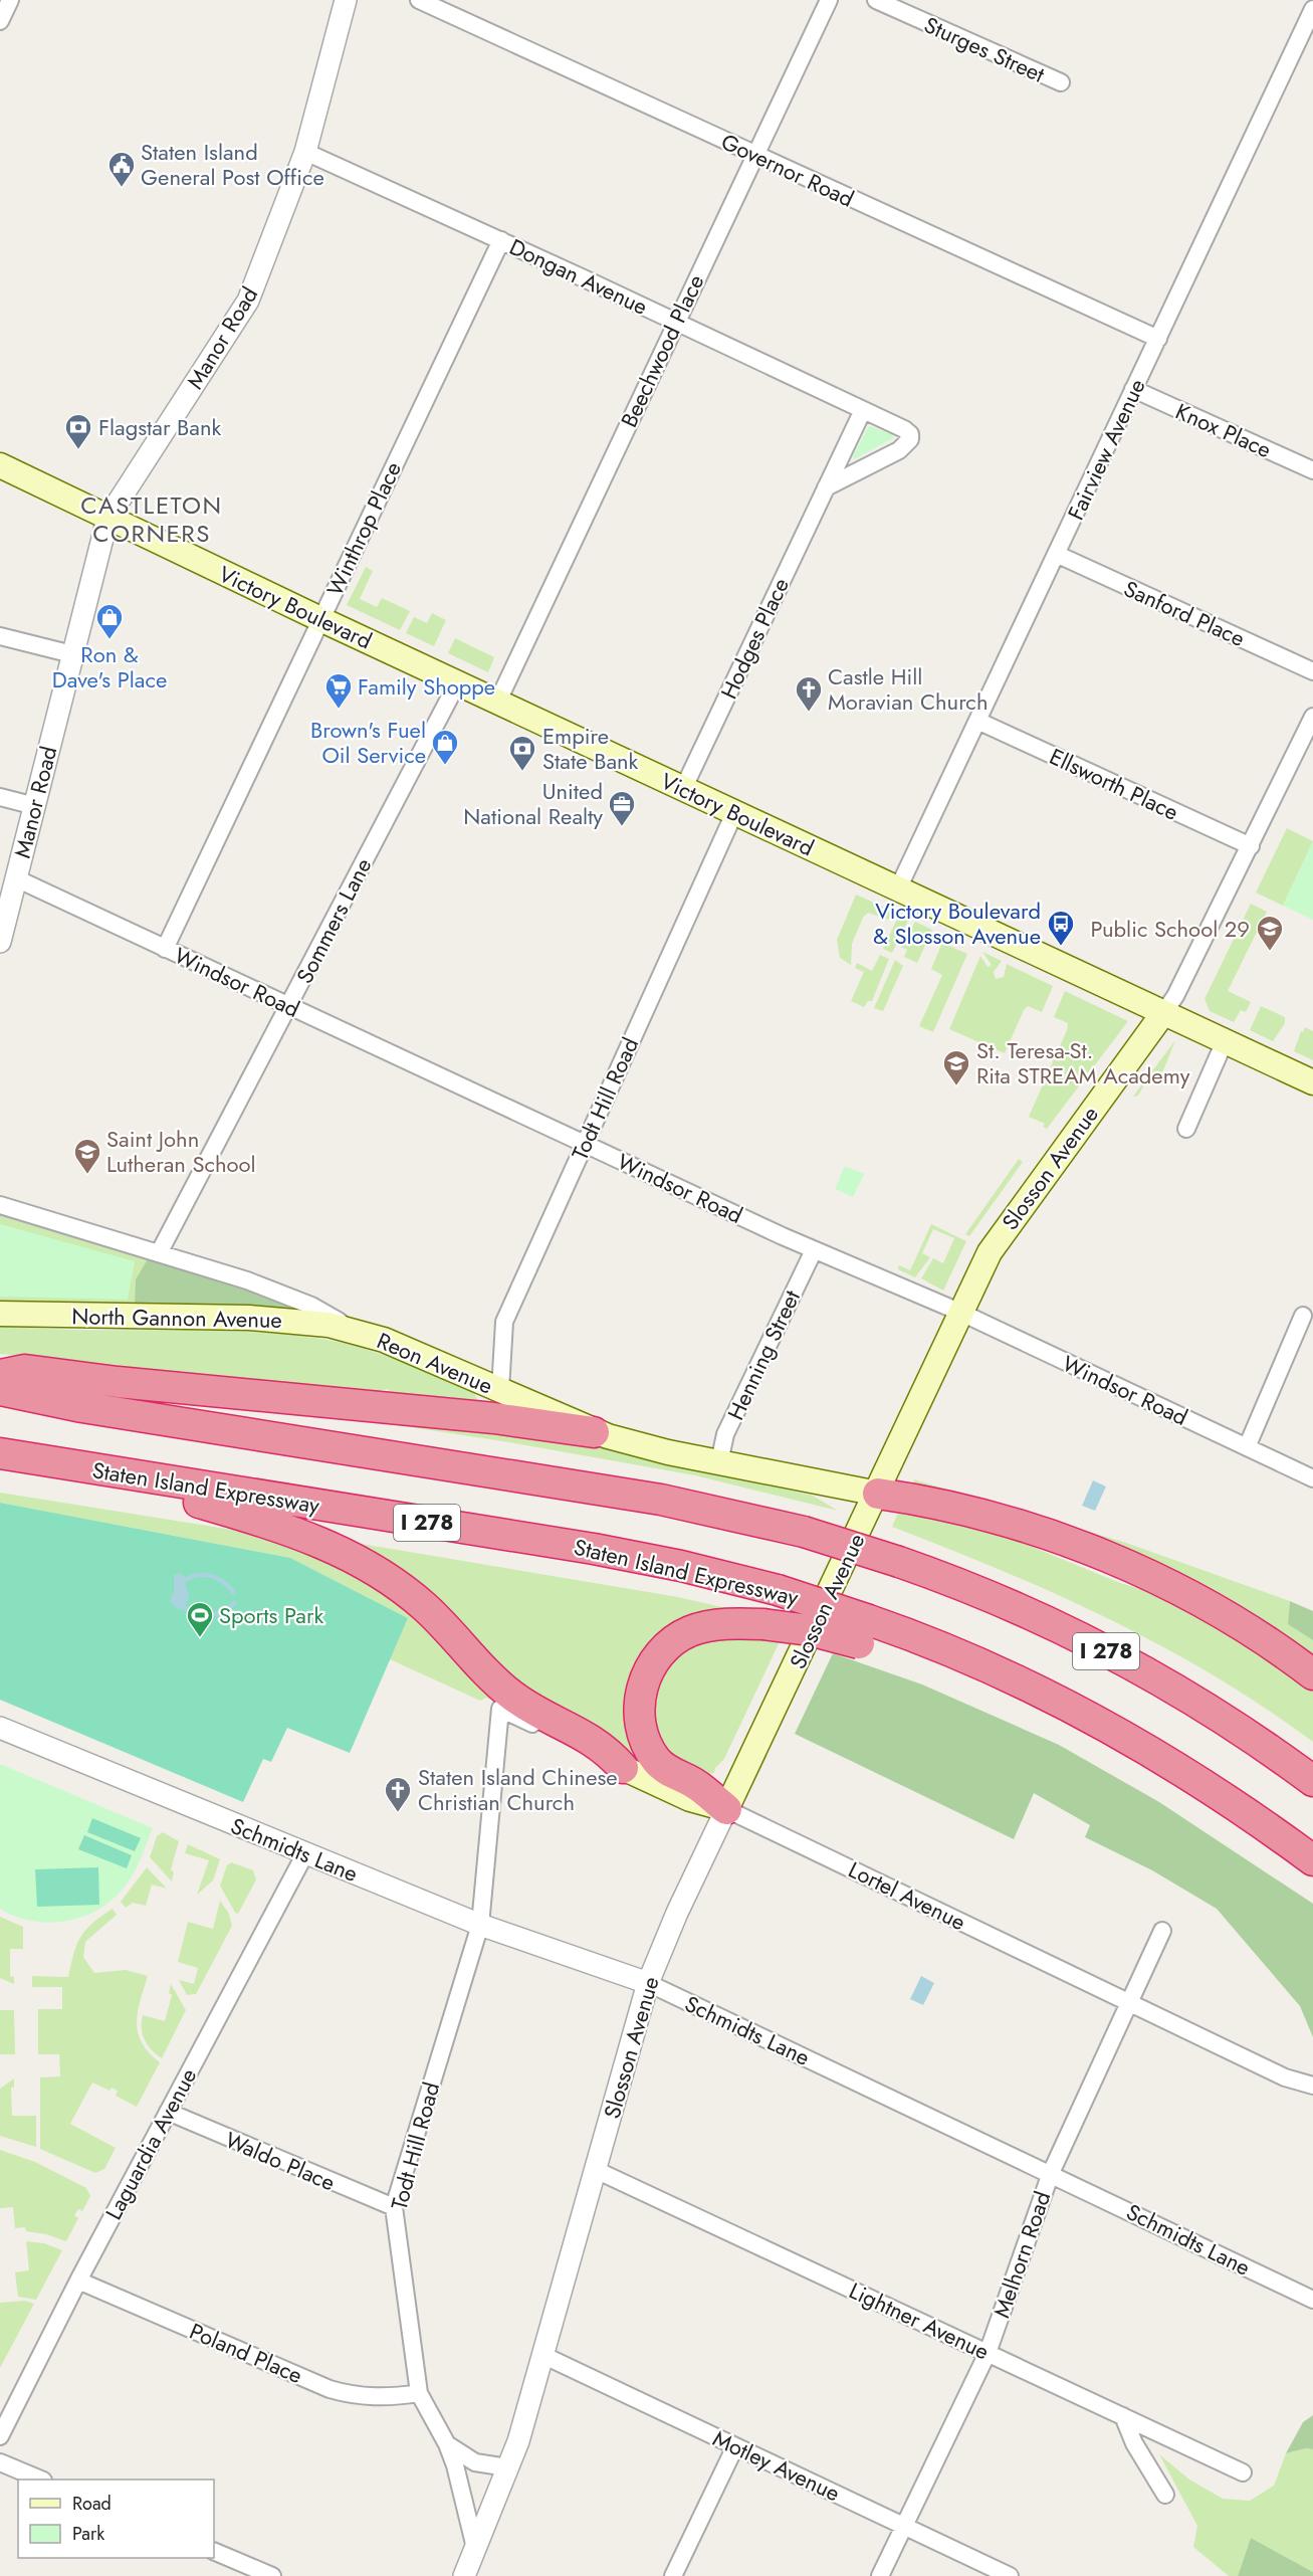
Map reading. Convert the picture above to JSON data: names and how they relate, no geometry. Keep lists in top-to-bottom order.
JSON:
{
  "streets": {
    "highway": ["Staten Island Expressway", "I 278"],
    "main road": [
      "Victory Boulevard",
      "Slosson Avenue",
      "North Gannon Avenue",
      "Reon Avenue",
      "Lortel Avenue"
    ],
    "street": [
      "Sturges Street",
      "Governor Road",
      "Dongan Avenue",
      "Manor Road",
      "Beechwood Place",
      "Knox Place",
      "Fairview Avenue",
      "Winthrop Place",
      "Sanford Place",
      "Hodges Place",
      "Ellsworth Place",
      "Sommers Lane",
      "Windsor Road",
      "Todt Hill Road",
      "Henning Street",
      "Schmidts Lane",
      "Laguardia Avenue",
      "Waldo Place",
      "Melhorn Road",
      "Lightner Avenue",
      "Poland Place",
      "Motley Avenue"
    ]
  },
  "crossings": [
    ["Governor Road", "Beechwood Place"],
    ["Governor Road", "Fairview Avenue"],
    ["Dongan Avenue", "Manor Road"],
    ["Dongan Avenue", "Beechwood Place"],
    ["Dongan Avenue", "Winthrop Place"],
    ["Dongan Avenue", "Hodges Place"],
    ["Manor Road", "Victory Boulevard"],
    ["Manor Road", "Windsor Road"],
    ["Beechwood Place", "Victory Boulevard"],
    ["Knox Place", "Fairview Avenue"],
    ["Fairview Avenue", "Victory Boulevard"],
    ["Fairview Avenue", "Sanford Place"],
    ["Fairview Avenue", "Ellsworth Place"],
    ["Winthrop Place", "Victory Boulevard"],
    ["Winthrop Place", "Windsor Road"],
    ["Victory Boulevard", "Hodges Place"],
    ["Victory Boulevard", "Sommers Lane"],
    ["Victory Boulevard", "Todt Hill Road"],
    ["Victory Boulevard", "Slosson Avenue"],
    ["Ellsworth Place", "Slosson Avenue"],
    ["Sommers Lane", "Windsor Road"],
    ["Sommers Lane", "Reon Avenue"],
    ["Windsor Road", "Todt Hill Road"],
    ["Windsor Road", "Slosson Avenue"],
    ["Windsor Road", "Henning Street"],
    ["Todt Hill Road", "Slosson Avenue"],
    ["Todt Hill Road", "Reon Avenue"],
    ["Todt Hill Road", "Schmidts Lane"],
    ["Todt Hill Road", "Lortel Avenue"],
    ["Todt Hill Road", "Waldo Place"],
    ["Todt Hill Road", "Poland Place"],
    ["Slosson Avenue", "Reon Avenue"],
    ["Slosson Avenue", "Schmidts Lane"],
    ["Slosson Avenue", "Lortel Avenue"],
    ["Slosson Avenue", "Lightner Avenue"],
    ["Slosson Avenue", "Motley Avenue"],
    ["North Gannon Avenue", "Reon Avenue"],
    ["Henning Street", "Reon Avenue"],
    ["Schmidts Lane", "Laguardia Avenue"],
    ["Schmidts Lane", "Melhorn Road"],
    ["Lortel Avenue", "Melhorn Road"],
    ["Laguardia Avenue", "Waldo Place"],
    ["Laguardia Avenue", "Poland Place"],
    ["Melhorn Road", "Lightner Avenue"],
    ["Melhorn Road", "Motley Avenue"]
  ],
  "districts": ["CASTLETON CORNERS"],
  "places": {
    "public building": ["Staten Island General Post Office"],
    "bank": ["Flagstar Bank", "Empire State Bank"],
    "shop": ["Ron & Dave's Place", "Brown's Fuel Oil Service"],
    "supermarket": ["Family Shoppe"],
    "church": ["Castle Hill Moravian Church", "Staten Island Chinese Christian Church"],
    "office": ["United National Realty"],
    "bus stop": ["Victory Boulevard & Slosson Avenue"],
    "school or university": ["Public School 29", "St. Teresa-St. Rita STREAM Academy", "Saint John Lutheran School"],
    "sports": ["Sports Park"]
  },
  "legend": ["Road", "Park"]
}
